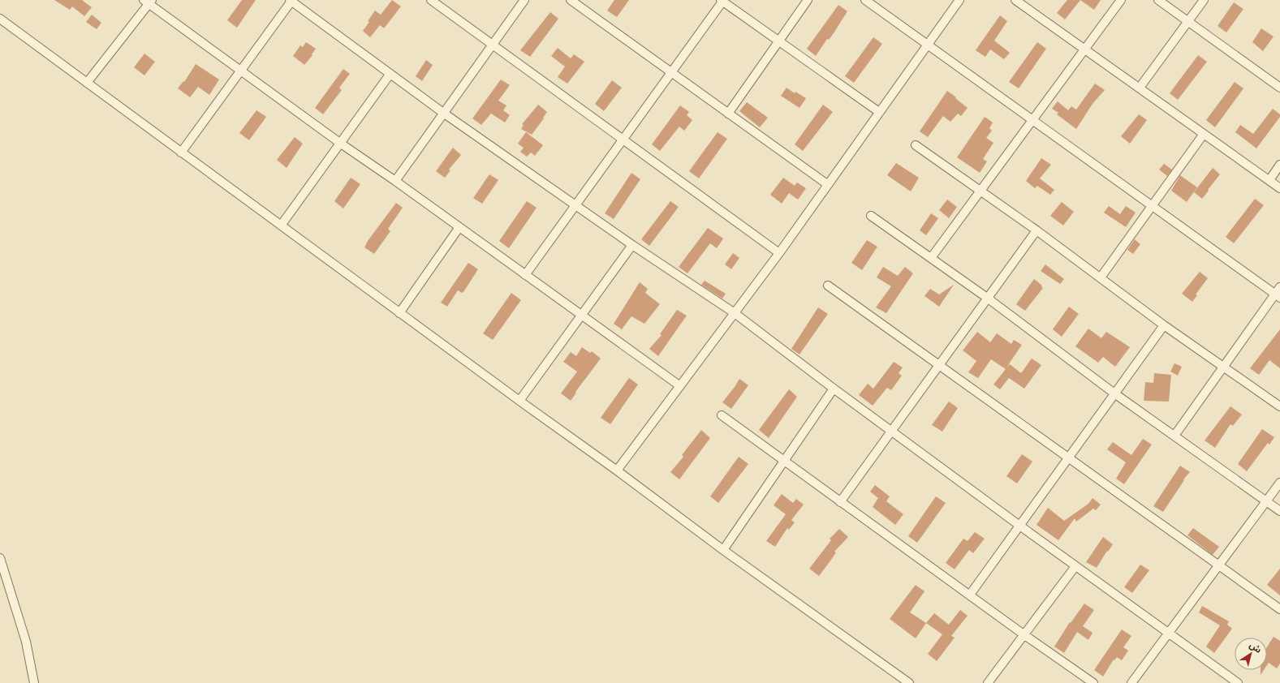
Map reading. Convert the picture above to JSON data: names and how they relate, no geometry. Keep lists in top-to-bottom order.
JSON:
{
  "north": "top right"
}
